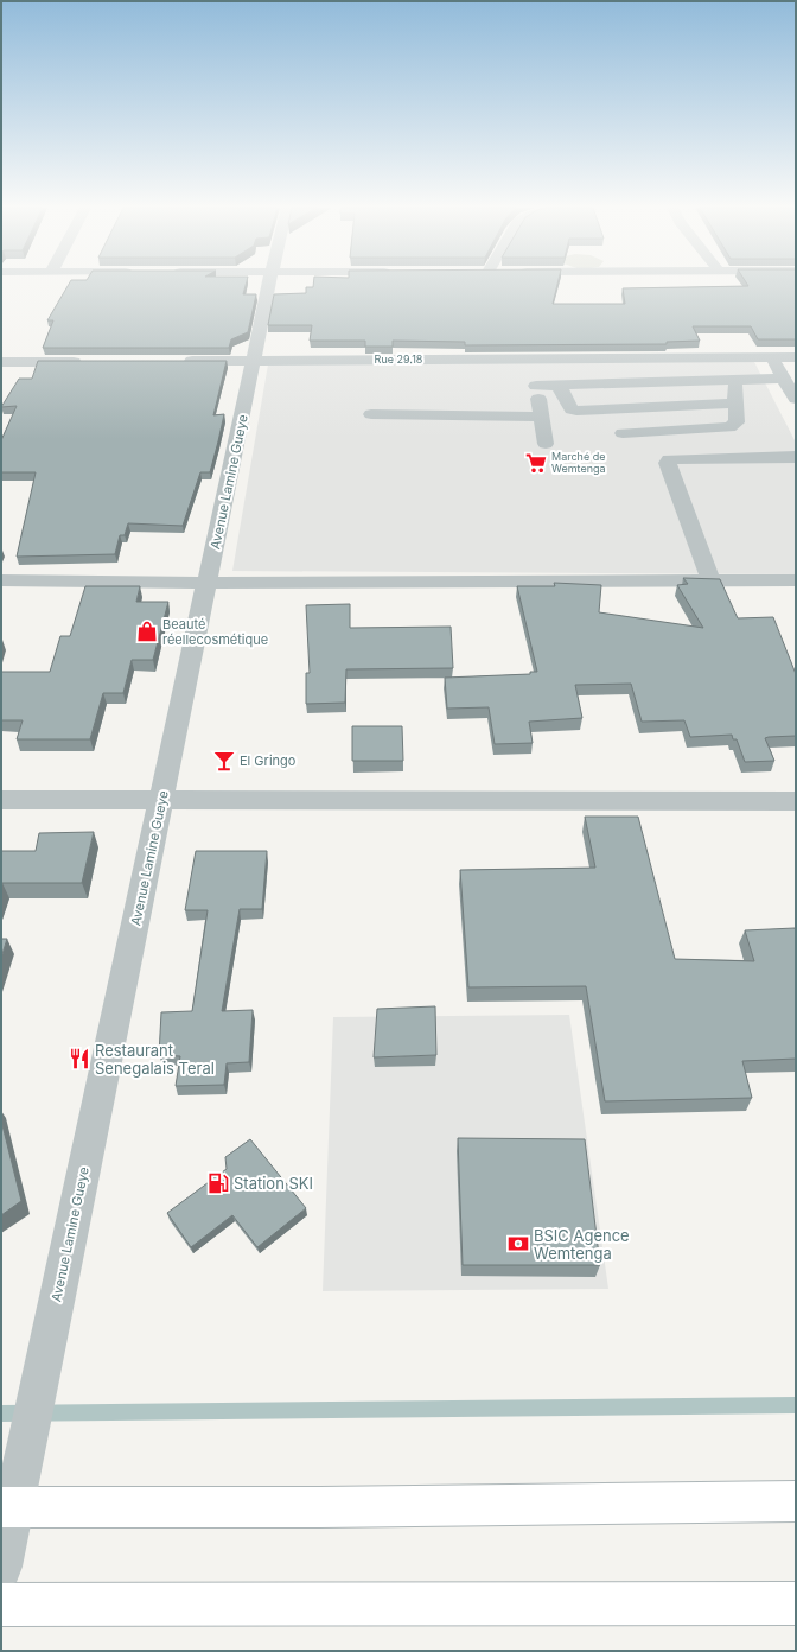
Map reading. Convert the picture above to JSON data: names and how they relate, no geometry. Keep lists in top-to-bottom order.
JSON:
{
  "streets": {
    "street": ["Rue 29.18", "Avenue Lamine Gueye"]
  },
  "crossings": [
    ["Rue 29.18", "Avenue Lamine Gueye"]
  ],
  "places": {
    "supermarket": ["Marché de Wemtenga"],
    "shop": ["Beauté réellecosmétique"],
    "bar": ["El Gringo"],
    "restaurant": ["Restaurant Senegalais Teral"],
    "fuel station": ["Station SKI"],
    "bank": ["BSIC Agence Wemtenga"]
  }
}
